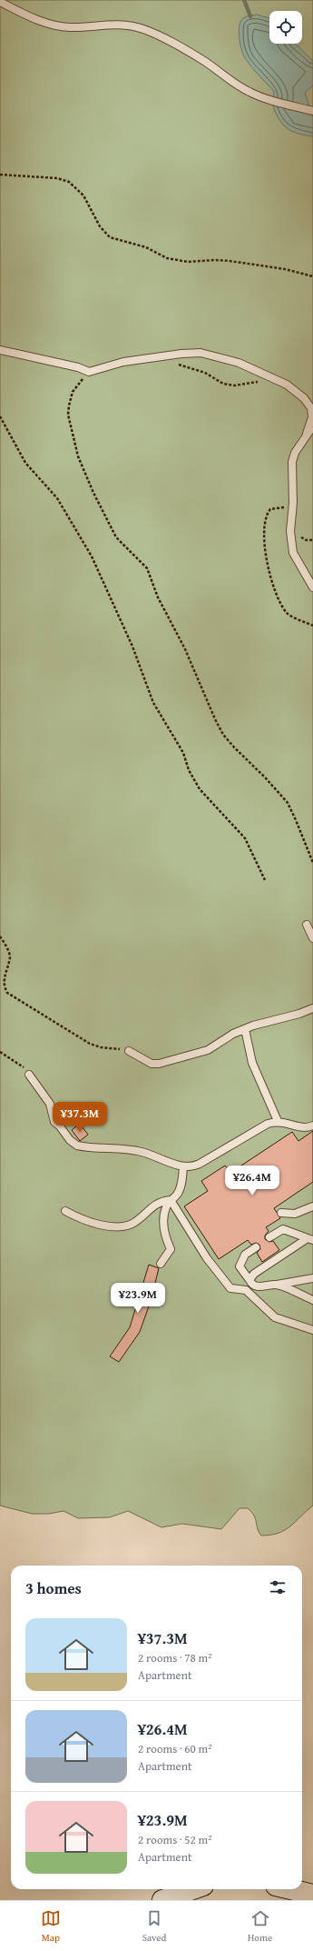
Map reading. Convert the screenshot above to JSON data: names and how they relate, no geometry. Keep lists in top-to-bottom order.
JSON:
{
  "page": {
    "price": ["¥37.3M", "¥26.4M", "¥23.9M"],
    "heading": "3 homes",
    "list": [
      {
        "name": "¥37.3M",
        "note": "2 rooms · 78 m² · Apartment"
      },
      {
        "name": "¥26.4M",
        "note": "2 rooms · 60 m² · Apartment"
      },
      {
        "name": "¥23.9M",
        "note": "2 rooms · 52 m² · Apartment"
      }
    ],
    "tabs": ["Map", "Saved", "Home"]
  }
}
